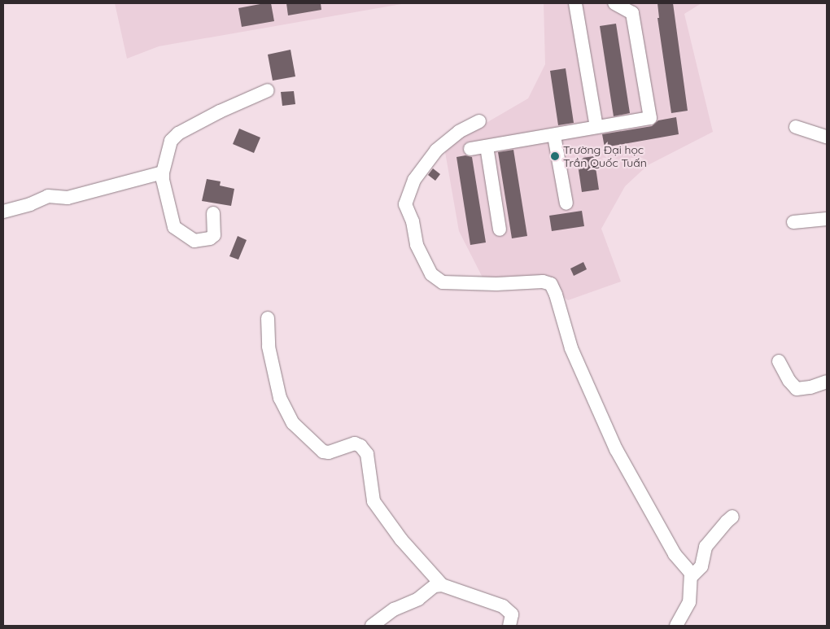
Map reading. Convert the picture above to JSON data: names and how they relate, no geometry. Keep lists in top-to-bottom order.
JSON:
{
  "places": ["Trường Đại học Trần Quốc Tuấn"]
}
